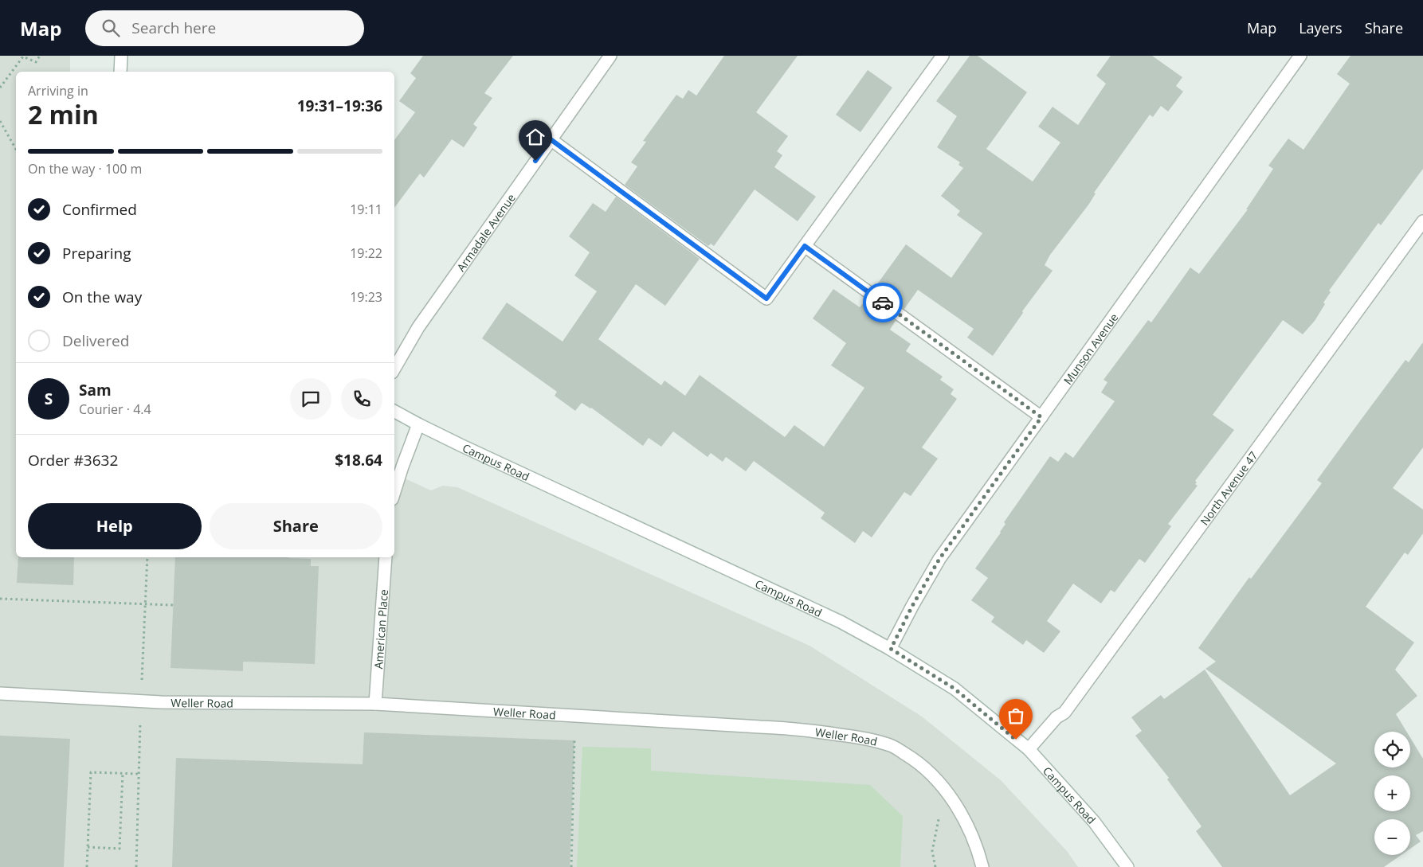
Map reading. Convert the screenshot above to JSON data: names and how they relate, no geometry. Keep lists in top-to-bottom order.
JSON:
{
  "streets": {
    "street": [
      "Armadale Avenue",
      "Munson Avenue",
      "Campus Road",
      "North Avenue 47",
      "American Place",
      "Weller Road"
    ]
  },
  "crossings": [
    ["Munson Avenue", "Campus Road"],
    ["Campus Road", "North Avenue 47"],
    ["American Place", "Weller Road"]
  ],
  "page": {
    "header": "Map",
    "search": "Search here",
    "nav": ["Map", "Layers", "Share"],
    "heading": ["2 min", "Arriving in", "19:31–19:36"],
    "panel": [
      "Sam",
      "Courier · 4.4",
      "Order #3632",
      "$18.64"
    ],
    "bar": "On the way · 100 m",
    "list": [
      ["Confirmed", "19:11"],
      ["Preparing", "19:22"],
      ["On the way", "19:23"],
      "Delivered"
    ],
    "round": "S",
    "buttons": ["Help", "Share"],
    "map_buttons": ["+", "−"]
  }
}
